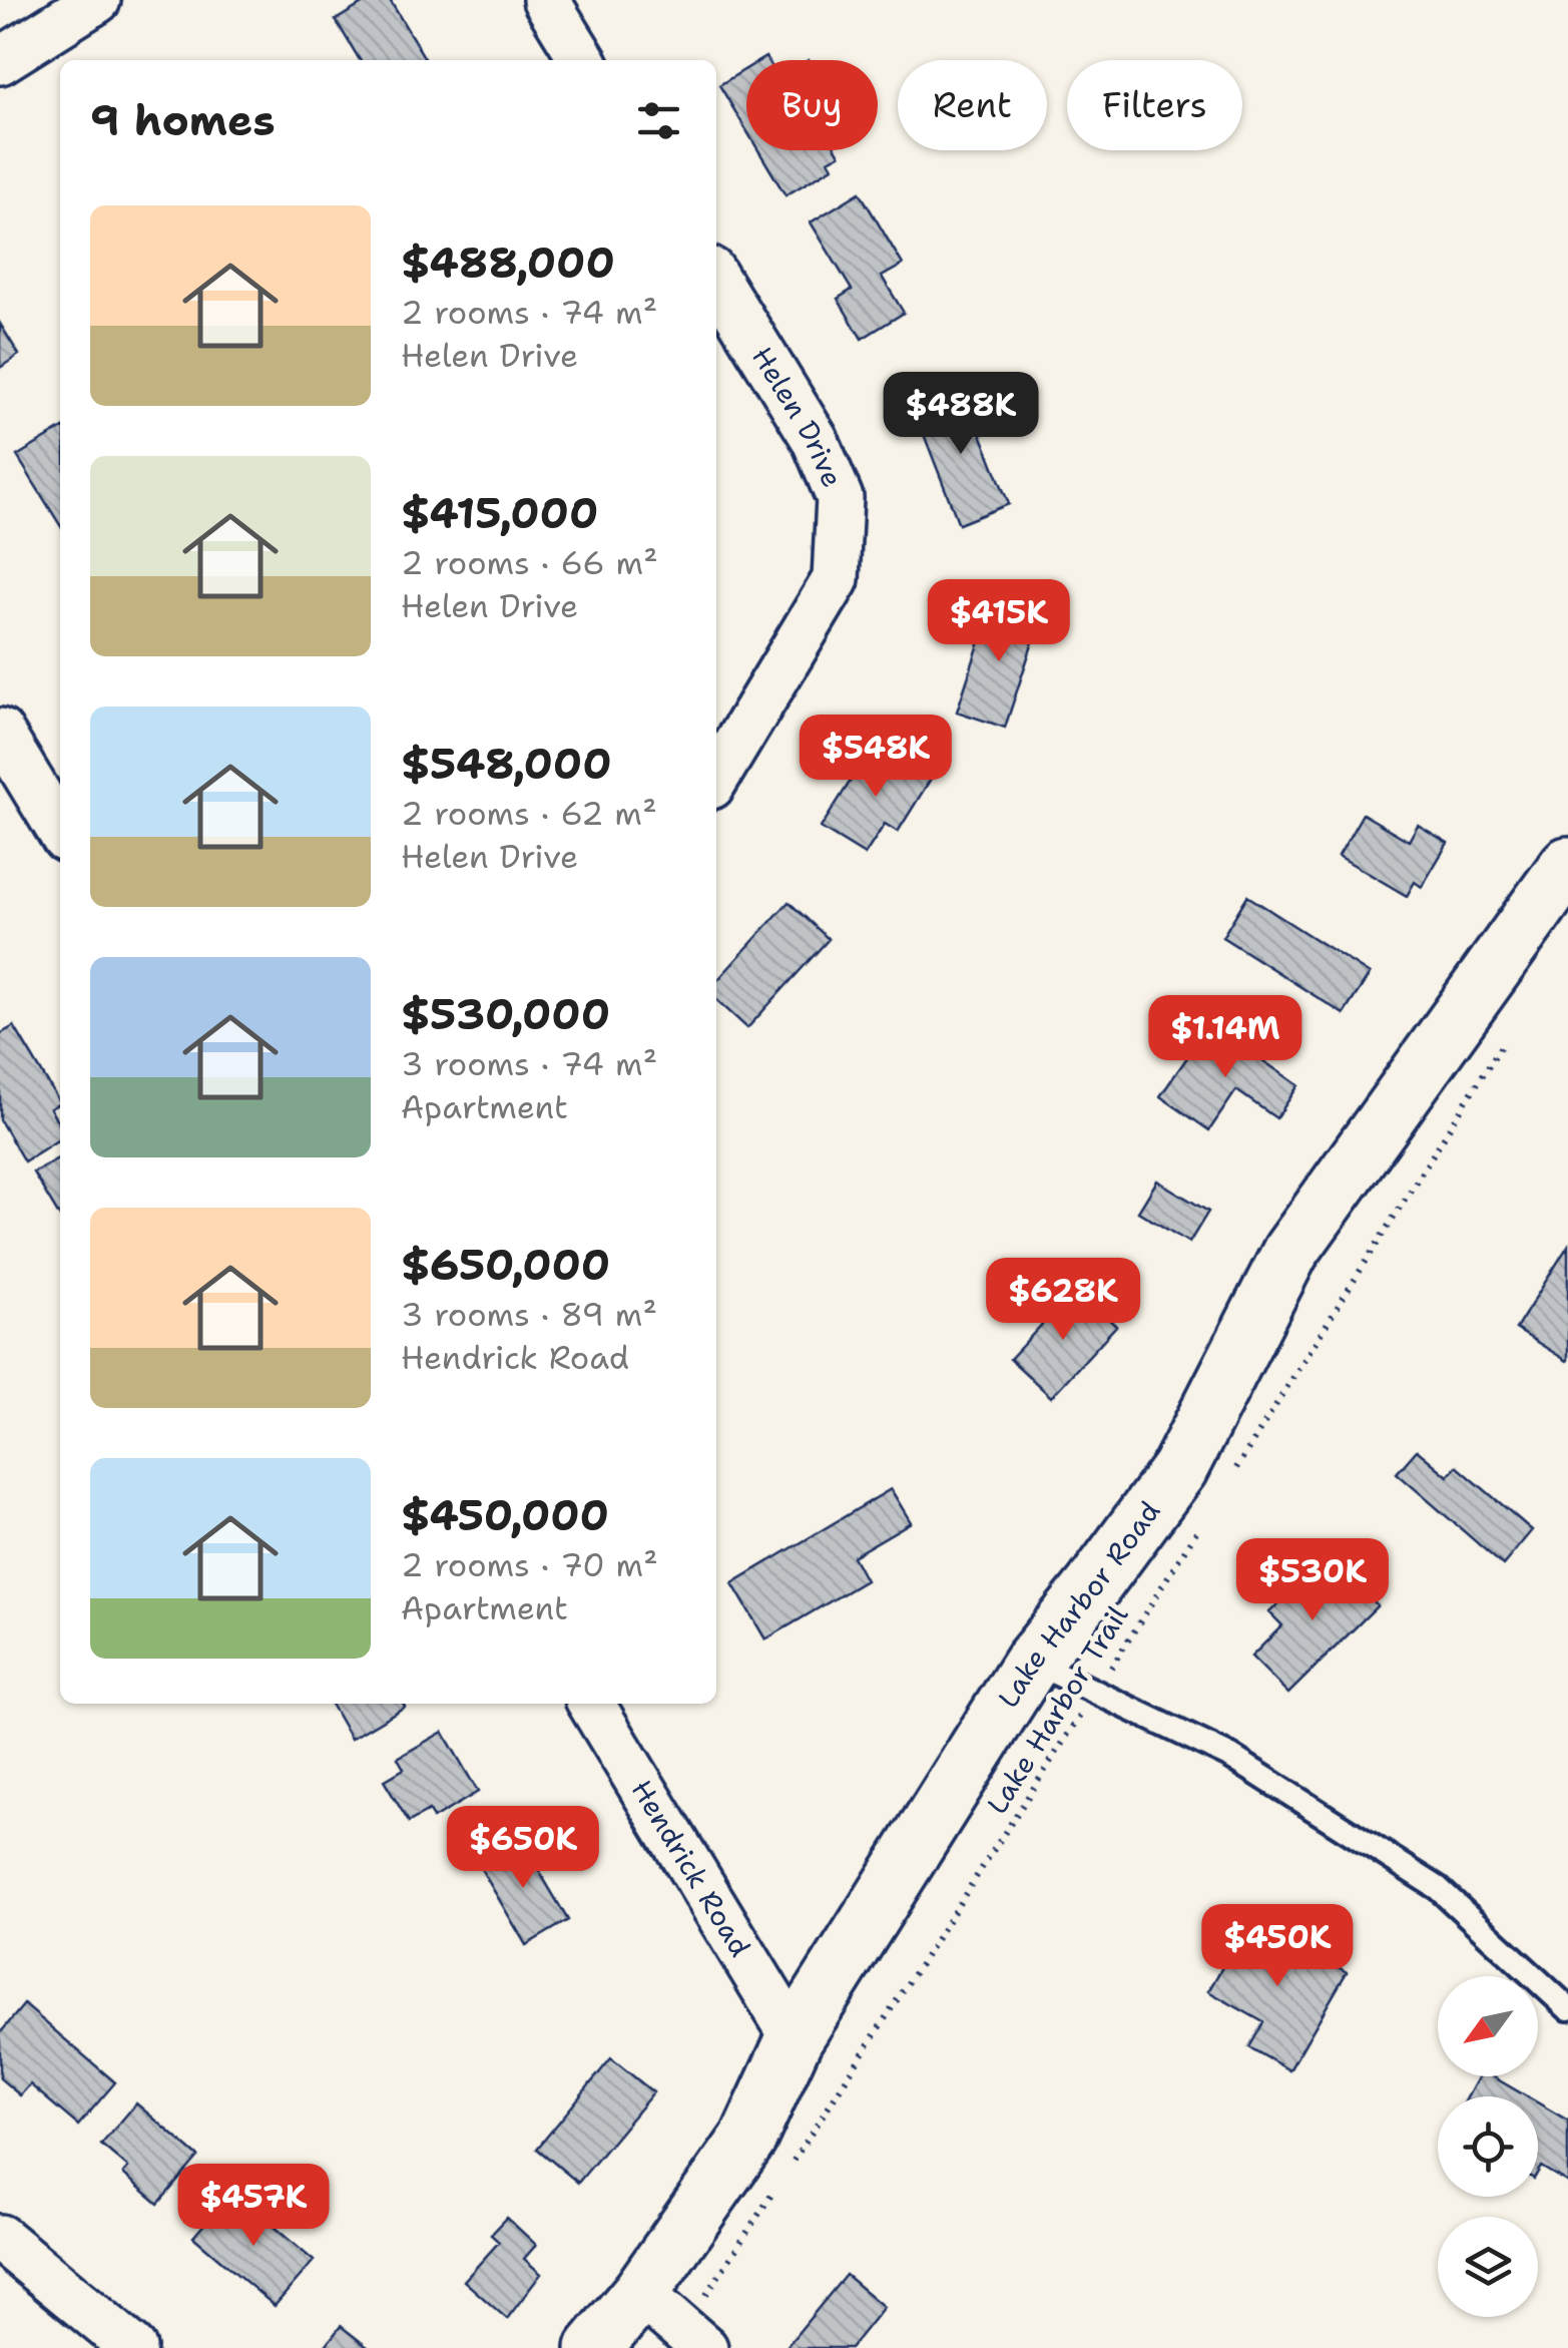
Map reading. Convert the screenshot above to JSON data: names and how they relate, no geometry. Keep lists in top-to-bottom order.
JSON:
{
  "streets": {
    "street": ["Helen Drive", "Lake Harbor Road", "Hendrick Road"],
    "path": ["Lake Harbor Trail"]
  },
  "crossings": [
    ["Lake Harbor Road", "Hendrick Road"]
  ],
  "north": "bottom left",
  "page": {
    "chip": ["Buy", "Rent", "Filters"],
    "heading": "9 homes",
    "list": [
      {
        "name": "$488,000",
        "note": "2 rooms · 74 m² · Helen Drive"
      },
      {
        "name": "$415,000",
        "note": "2 rooms · 66 m² · Helen Drive"
      },
      {
        "name": "$548,000",
        "note": "2 rooms · 62 m² · Helen Drive"
      },
      {
        "name": "$530,000",
        "note": "3 rooms · 74 m² · Apartment"
      },
      {
        "name": "$650,000",
        "note": "3 rooms · 89 m² · Hendrick Road"
      },
      {
        "name": "$450,000",
        "note": "2 rooms · 70 m² · Apartment"
      }
    ],
    "price": [
      "$488K",
      "$415K",
      "$548K",
      "$1.14M",
      "$628K",
      "$530K",
      "$650K",
      "$450K",
      "$457K"
    ]
  }
}
